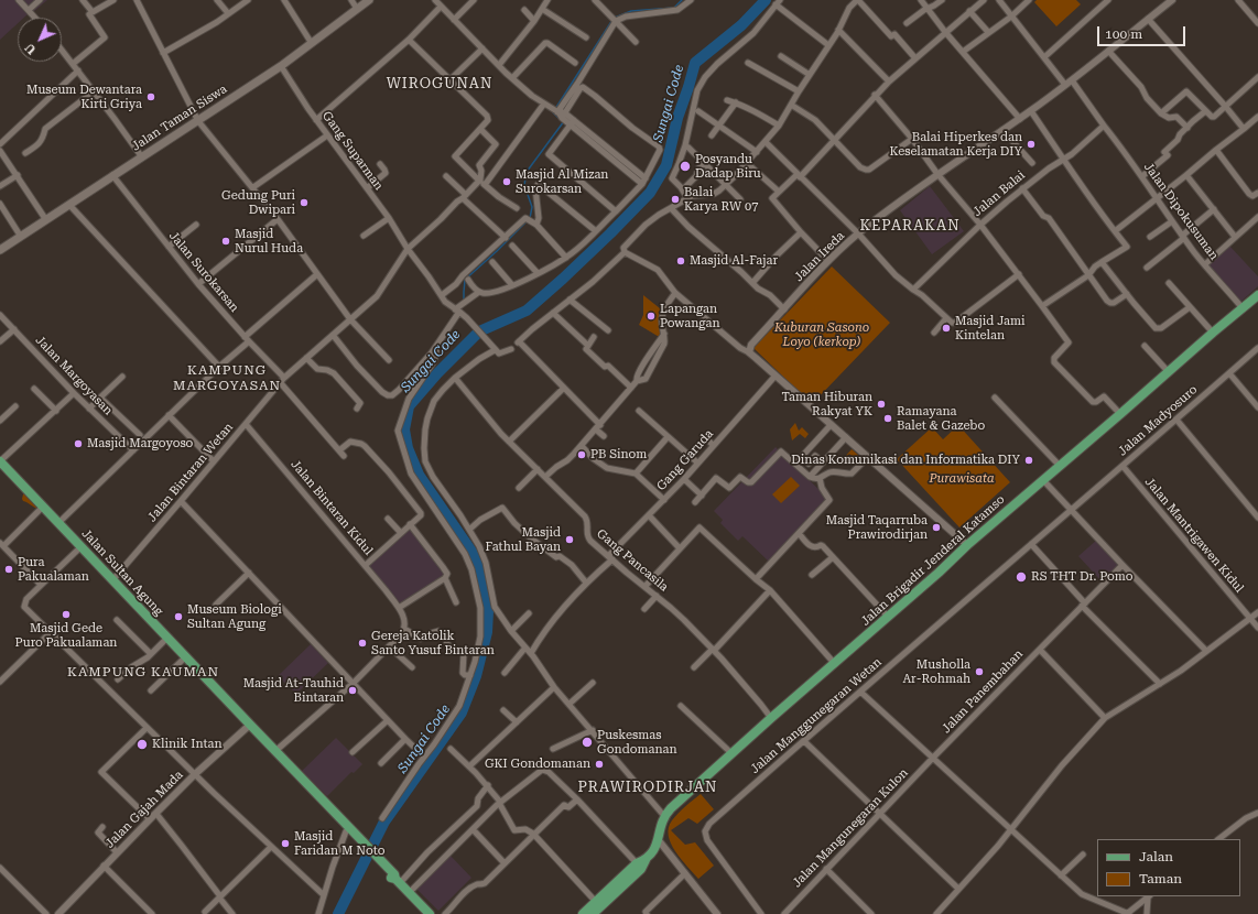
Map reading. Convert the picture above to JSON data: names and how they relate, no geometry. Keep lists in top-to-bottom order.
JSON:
{
  "streets": {
    "main road": ["Jalan Taman Siswa", "Jalan Brigadir Jenderal Katamso", "Jalan Sultan Agung"],
    "street": [
      "Gang Suparman",
      "Jalan Balai",
      "Jalan Dipokusuman",
      "Jalan Ireda",
      "Jalan Surokarsan",
      "Jalan Margoyasan",
      "Jalan Madyosuro",
      "Gang Garuda",
      "Jalan Bintaran Wetan",
      "Jalan Bintaran Kidul",
      "Jalan Mantrigawen Kidul",
      "Gang Pancasila",
      "Jalan Panembahan",
      "Jalan Manggunegaran Wetan",
      "Jalan Gajah Mada",
      "Jalan Mangunegaran Kulon"
    ]
  },
  "crossings": [
    ["Jalan Taman Siswa", "Gang Suparman"],
    ["Jalan Taman Siswa", "Jalan Surokarsan"],
    ["Gang Suparman", "Jalan Bintaran Wetan"],
    ["Jalan Balai", "Jalan Dipokusuman"],
    ["Jalan Dipokusuman", "Jalan Brigadir Jenderal Katamso"],
    ["Jalan Surokarsan", "Jalan Bintaran Wetan"],
    ["Jalan Madyosuro", "Jalan Mantrigawen Kidul"],
    ["Jalan Madyosuro", "Jalan Manggunegaran Wetan"],
    ["Gang Garuda", "Gang Pancasila"],
    ["Jalan Bintaran Wetan", "Jalan Bintaran Kidul"],
    ["Jalan Bintaran Wetan", "Jalan Sultan Agung"],
    ["Gang Pancasila", "Jalan Brigadir Jenderal Katamso"],
    ["Jalan Sultan Agung", "Jalan Gajah Mada"],
    ["Jalan Panembahan", "Jalan Mangunegaran Kulon"]
  ],
  "districts": [
    "WIROGUNAN",
    "KEPARAKAN",
    "KAMPUNG MARGOYASAN",
    "KAMPUNG KAUMAN",
    "PRAWIRODIRJAN"
  ],
  "water": ["Sungai Code"],
  "parks": ["Kuburan Sasono Loyo (kerkop)", "Purawisata"],
  "places": [
    "Museum Dewantara Kirti Griya",
    "Balai Hiperkes dan Keselamatan Kerja DIY",
    "Posyandu Dadap Biru",
    "Masjid Al Mizan Surokarsan",
    "Balai Karya RW 07",
    "Gedung Puri Dwipari",
    "Masjid Nurul Huda",
    "Masjid Al-Fajar",
    "Lapangan Powangan",
    "Masjid Jami Kintelan",
    "Taman Hiburan Rakyat YK",
    "Ramayana Balet & Gazebo",
    "Masjid Margoyoso",
    "PB Sinom",
    "Dinas Komunikasi dan Informatika DIY",
    "Masjid Taqarruba Prawirodirjan",
    "Masjid Fathul Bayan",
    "Pura Pakualaman",
    "RS THT Dr. Pomo",
    "Masjid Gede Puro Pakualaman",
    "Museum Biologi Sultan Agung",
    "Gereja Katolik Santo Yusuf Bintaran",
    "Musholla Ar-Rohmah",
    "Masjid At-Tauhid Bintaran",
    "Puskesmas Gondomanan",
    "Klinik Intan",
    "GKI Gondomanan",
    "Masjid Faridan M Noto"
  ],
  "legend": ["Jalan", "Taman"],
  "scale_bar": "100 m",
  "north": "bottom left"
}
